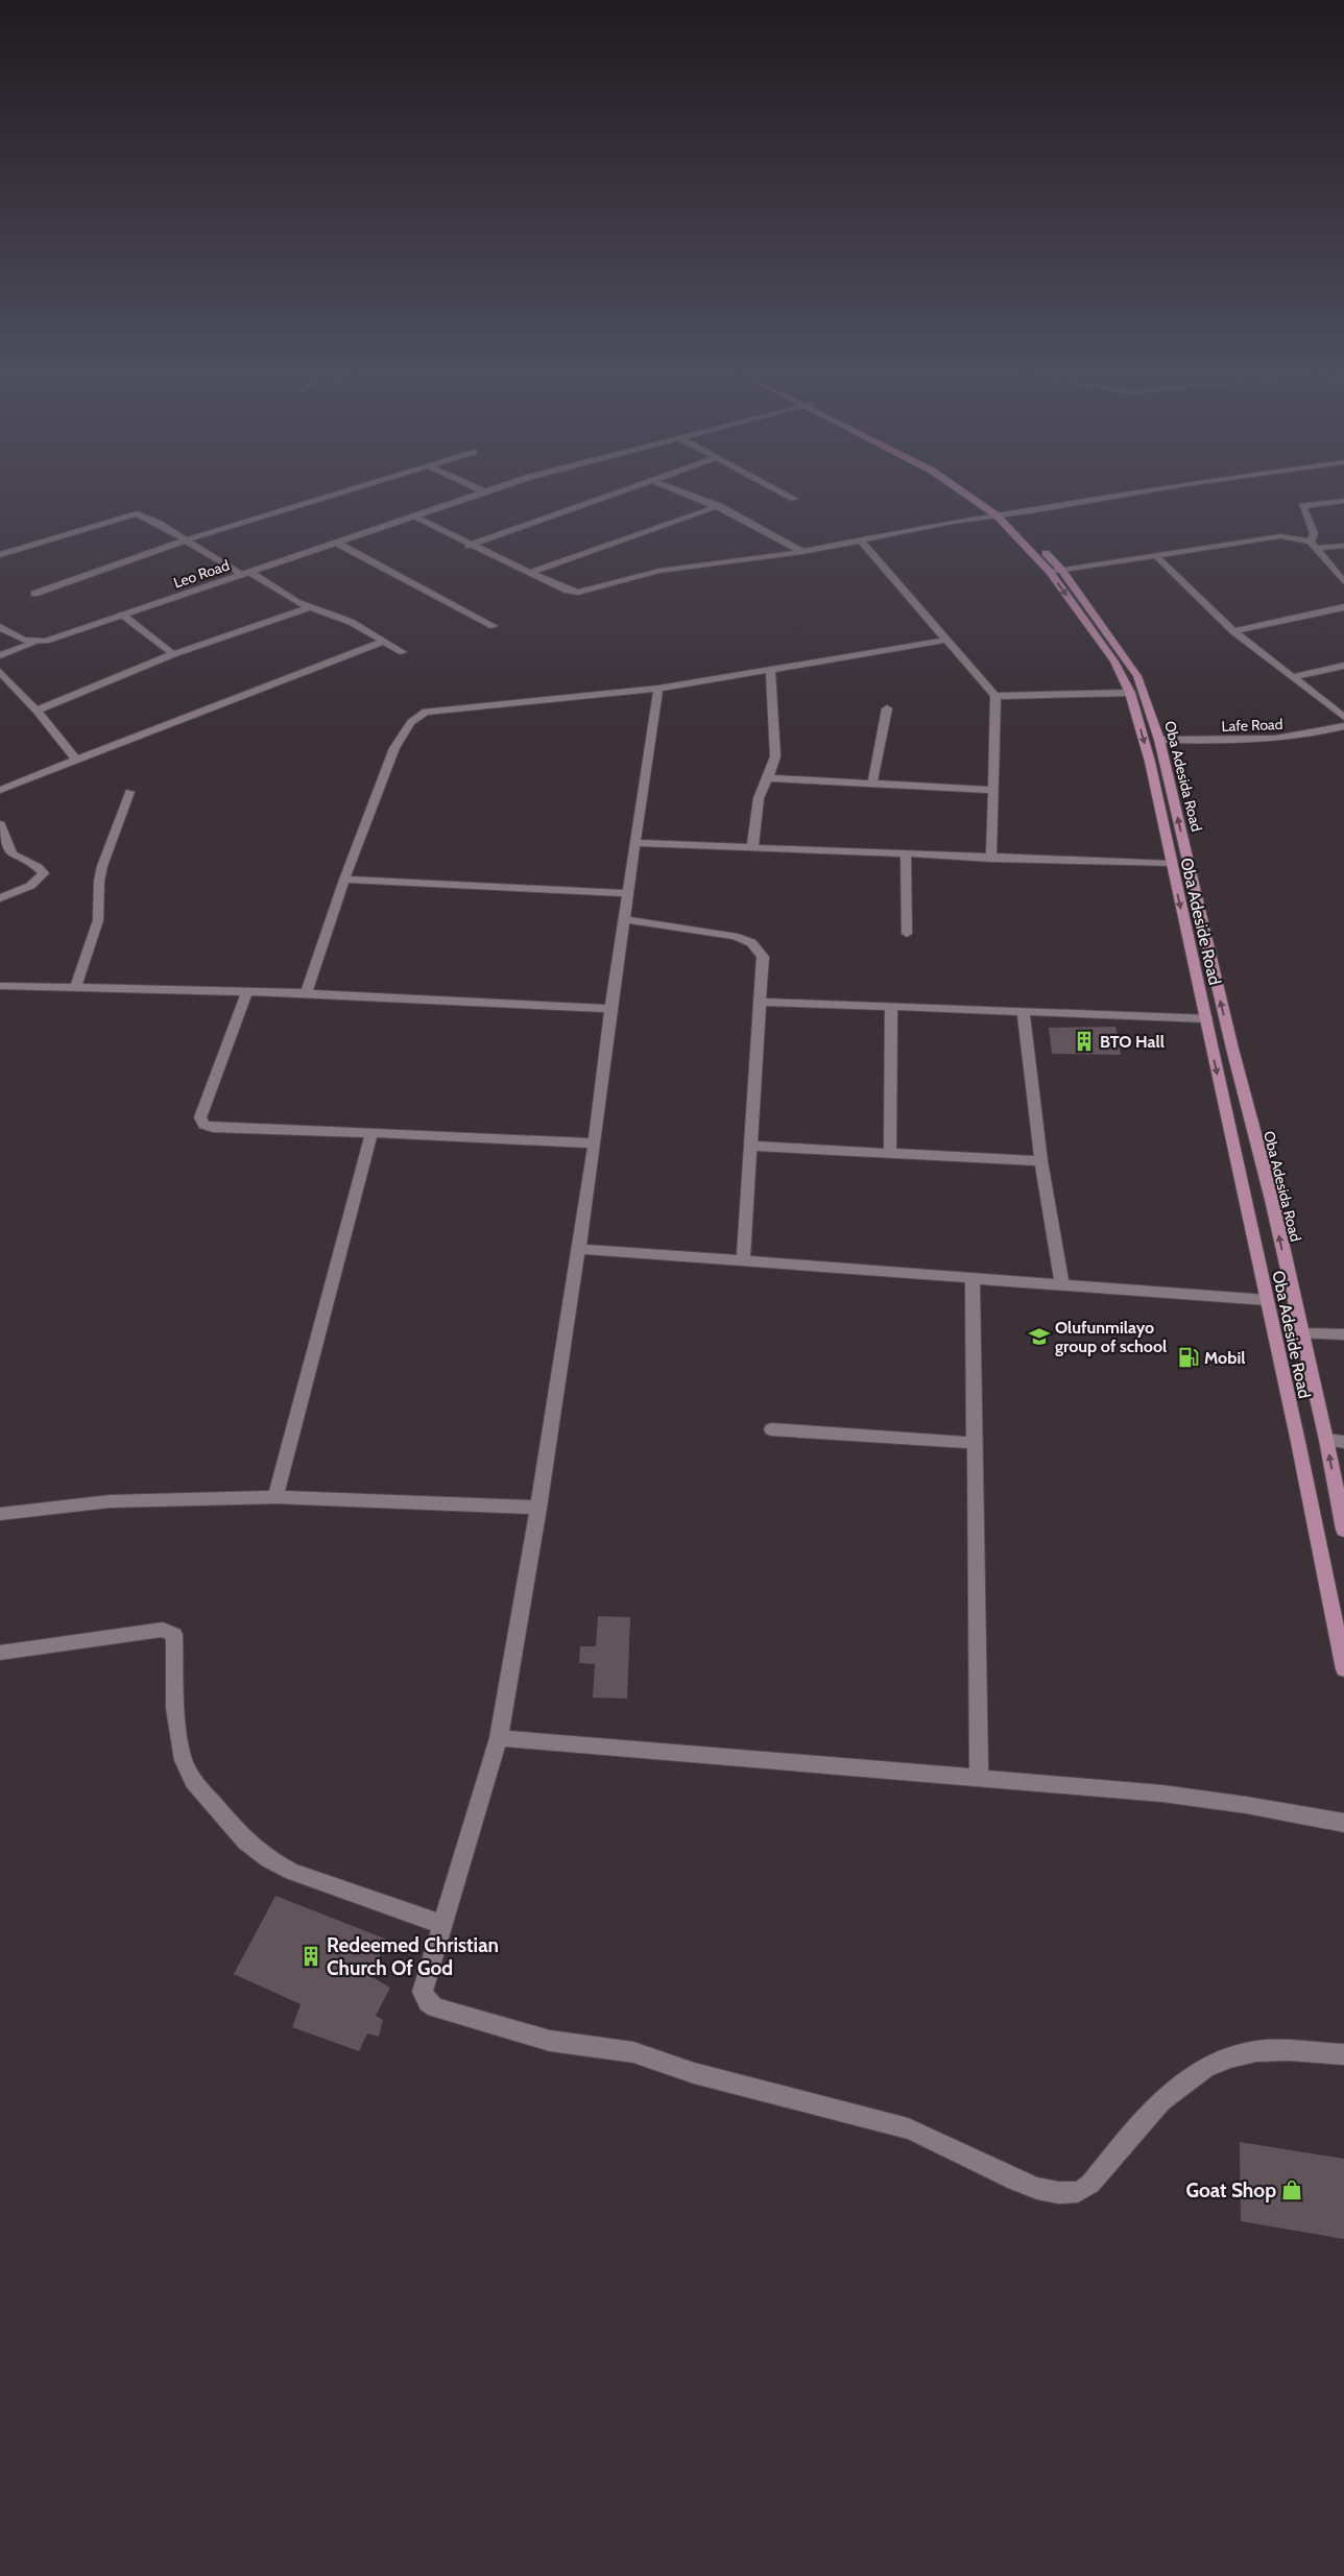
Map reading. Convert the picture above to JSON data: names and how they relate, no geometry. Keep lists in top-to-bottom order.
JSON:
{
  "streets": {
    "main road": ["Oba Adesida Road", "Oba Adeside Road"],
    "street": ["Leo Road", "Lafe Road"]
  },
  "crossings": [
    ["Lafe Road", "Oba Adesida Road"],
    ["Oba Adesida Road", "Oba Adeside Road"]
  ],
  "one_way": ["Oba Adesida Road", "Oba Adeside Road"],
  "places": {
    "building": ["BTO Hall", "Redeemed Christian Church Of God"],
    "school or university": ["Olufunmilayo group of school"],
    "fuel station": ["Mobil"],
    "shop": ["Goat Shop"]
  }
}
